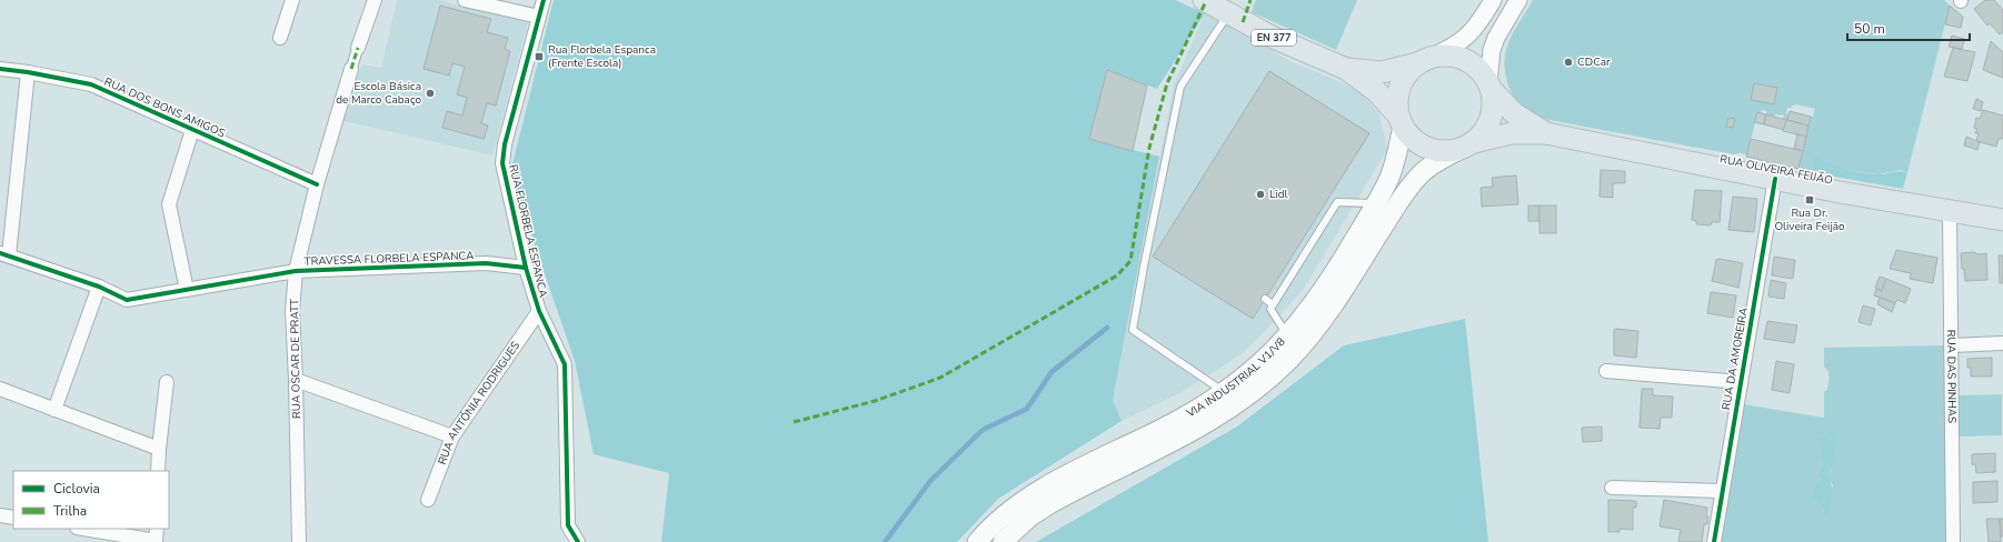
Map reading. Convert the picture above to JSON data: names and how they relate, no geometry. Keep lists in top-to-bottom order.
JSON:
{
  "streets": {
    "main road": ["EN 377", "RUA OLIVEIRA FEIJÃO", "VIA INDUSTRIAL V1/V8"],
    "street": [
      "RUA DOS BONS AMIGOS",
      "RUA FLORBELA ESPANCA",
      "TRAVESSA FLORBELA ESPANCA",
      "RUA OSCAR DE PRATT",
      "RUA DA AMOREIRA",
      "RUA DAS PINHAS",
      "RUA ANTÓNIA RODRIGUES"
    ]
  },
  "crossings": [
    ["EN 377", "RUA OLIVEIRA FEIJÃO"],
    ["EN 377", "VIA INDUSTRIAL V1/V8"],
    ["RUA DOS BONS AMIGOS", "RUA OSCAR DE PRATT"],
    ["RUA OLIVEIRA FEIJÃO", "RUA DA AMOREIRA"],
    ["RUA OLIVEIRA FEIJÃO", "VIA INDUSTRIAL V1/V8"],
    ["RUA OLIVEIRA FEIJÃO", "RUA DAS PINHAS"],
    ["RUA FLORBELA ESPANCA", "TRAVESSA FLORBELA ESPANCA"],
    ["RUA FLORBELA ESPANCA", "RUA ANTÓNIA RODRIGUES"],
    ["TRAVESSA FLORBELA ESPANCA", "RUA OSCAR DE PRATT"]
  ],
  "places": {
    "transit": ["Rua Florbela Espanca (Frente Escola)", "Rua Dr. Oliveira Feijão"],
    "other": ["CDCar", "Escola Básica de Marco Cabaço", "Lidl"]
  },
  "legend": ["Ciclovia", "Trilha"],
  "scale_bar": "50 m"
}
